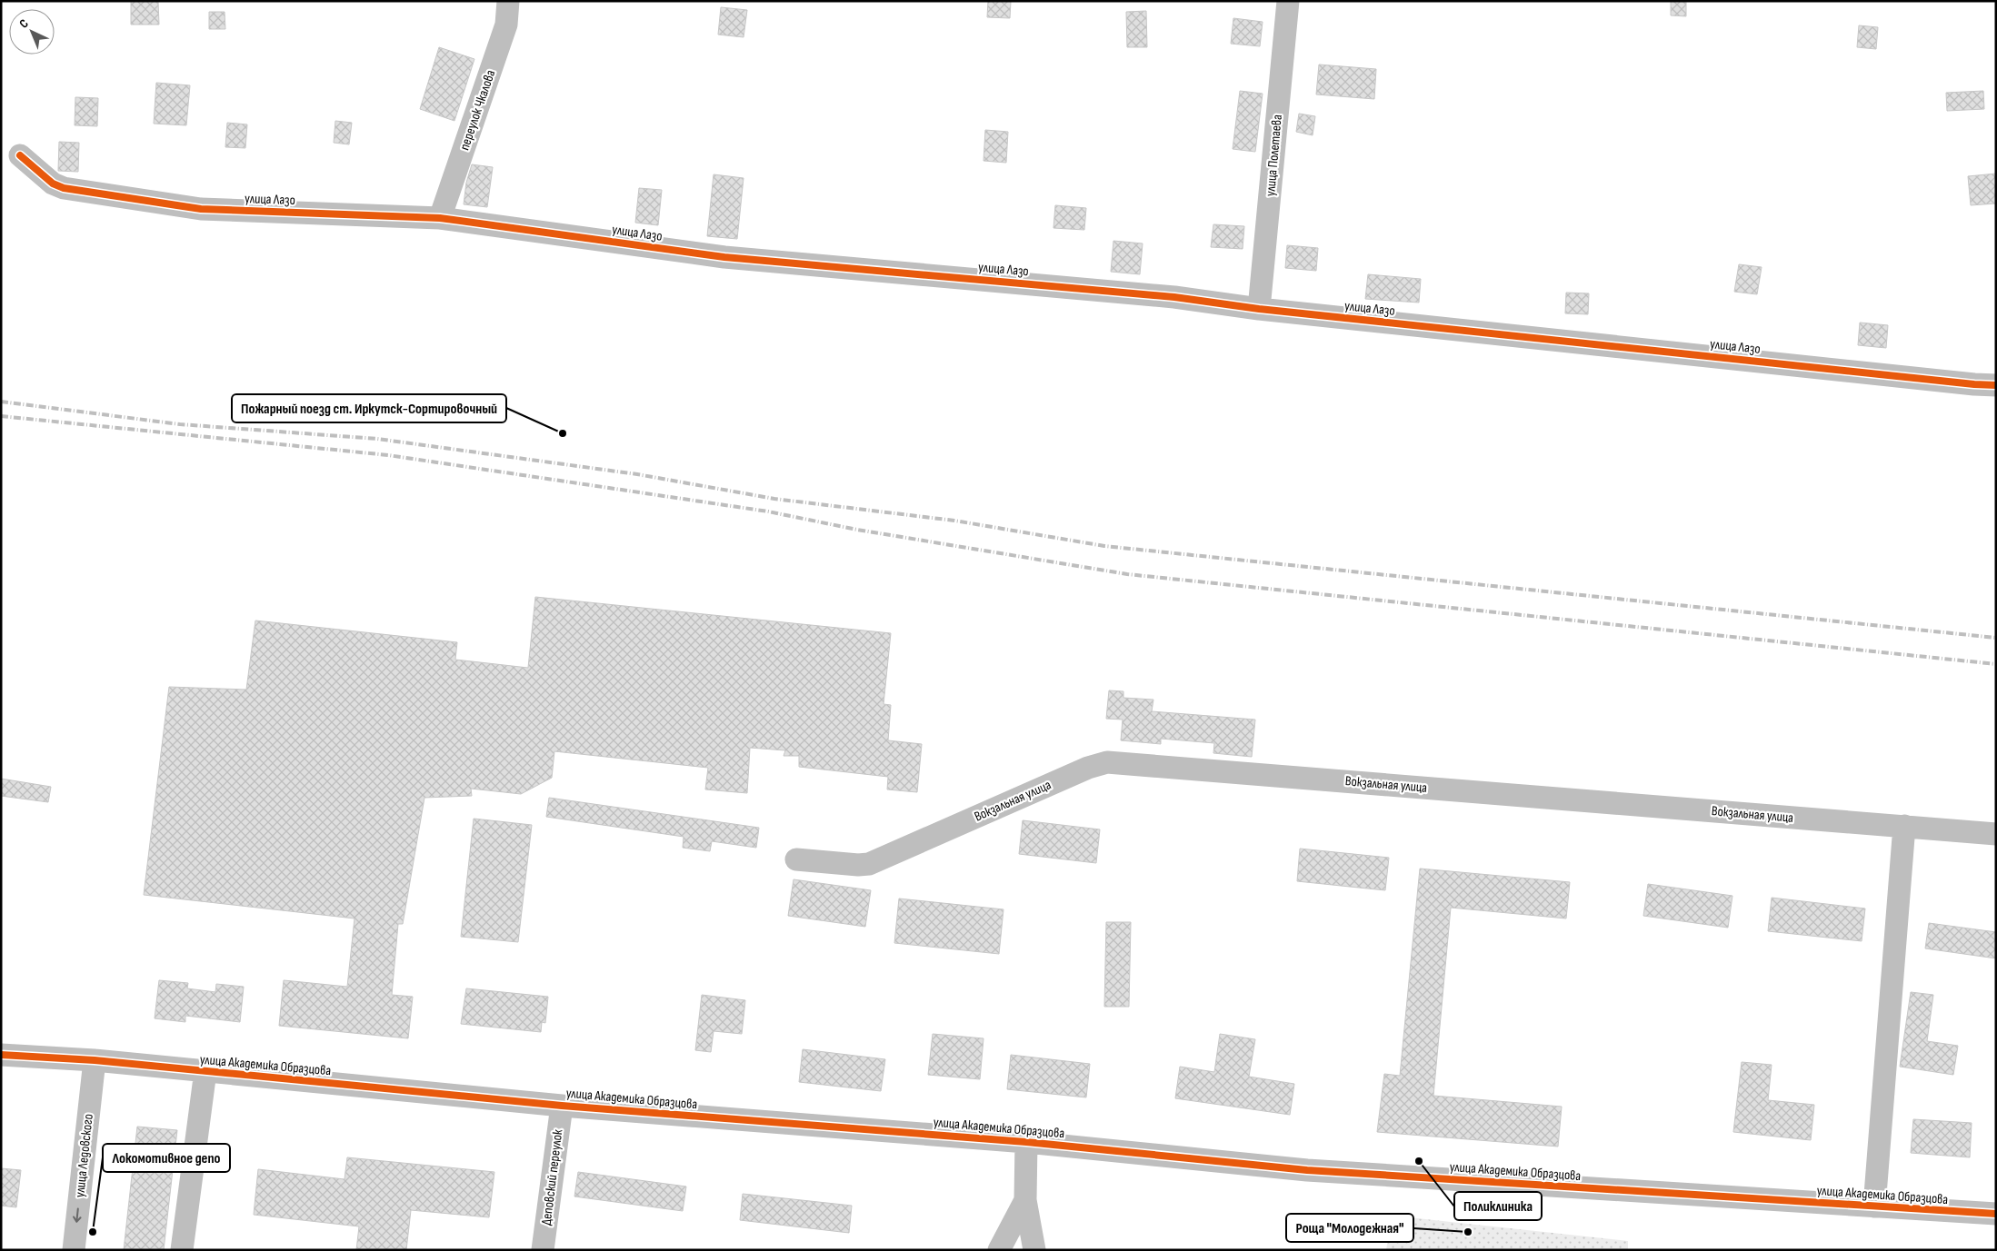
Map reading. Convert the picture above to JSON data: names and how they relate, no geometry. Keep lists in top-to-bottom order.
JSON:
{
  "streets": {
    "street": [
      "переулок Чкалова",
      "улица Полетаева",
      "улица Лазо",
      "Вокзальная улица",
      "улица Академика Образцова",
      "улица Ледовского",
      "Деповский переулок"
    ]
  },
  "crossings": [
    ["переулок Чкалова", "улица Лазо"],
    ["улица Полетаева", "улица Лазо"],
    ["улица Академика Образцова", "улица Ледовского"],
    ["улица Академика Образцова", "Деповский переулок"]
  ],
  "places": [
    "Пожарный поезд ст. Иркутск-Сортировочный",
    "Поликлиника",
    "Локомотивное депо",
    "Роща \"Молодежная\""
  ],
  "north": "top left"
}
